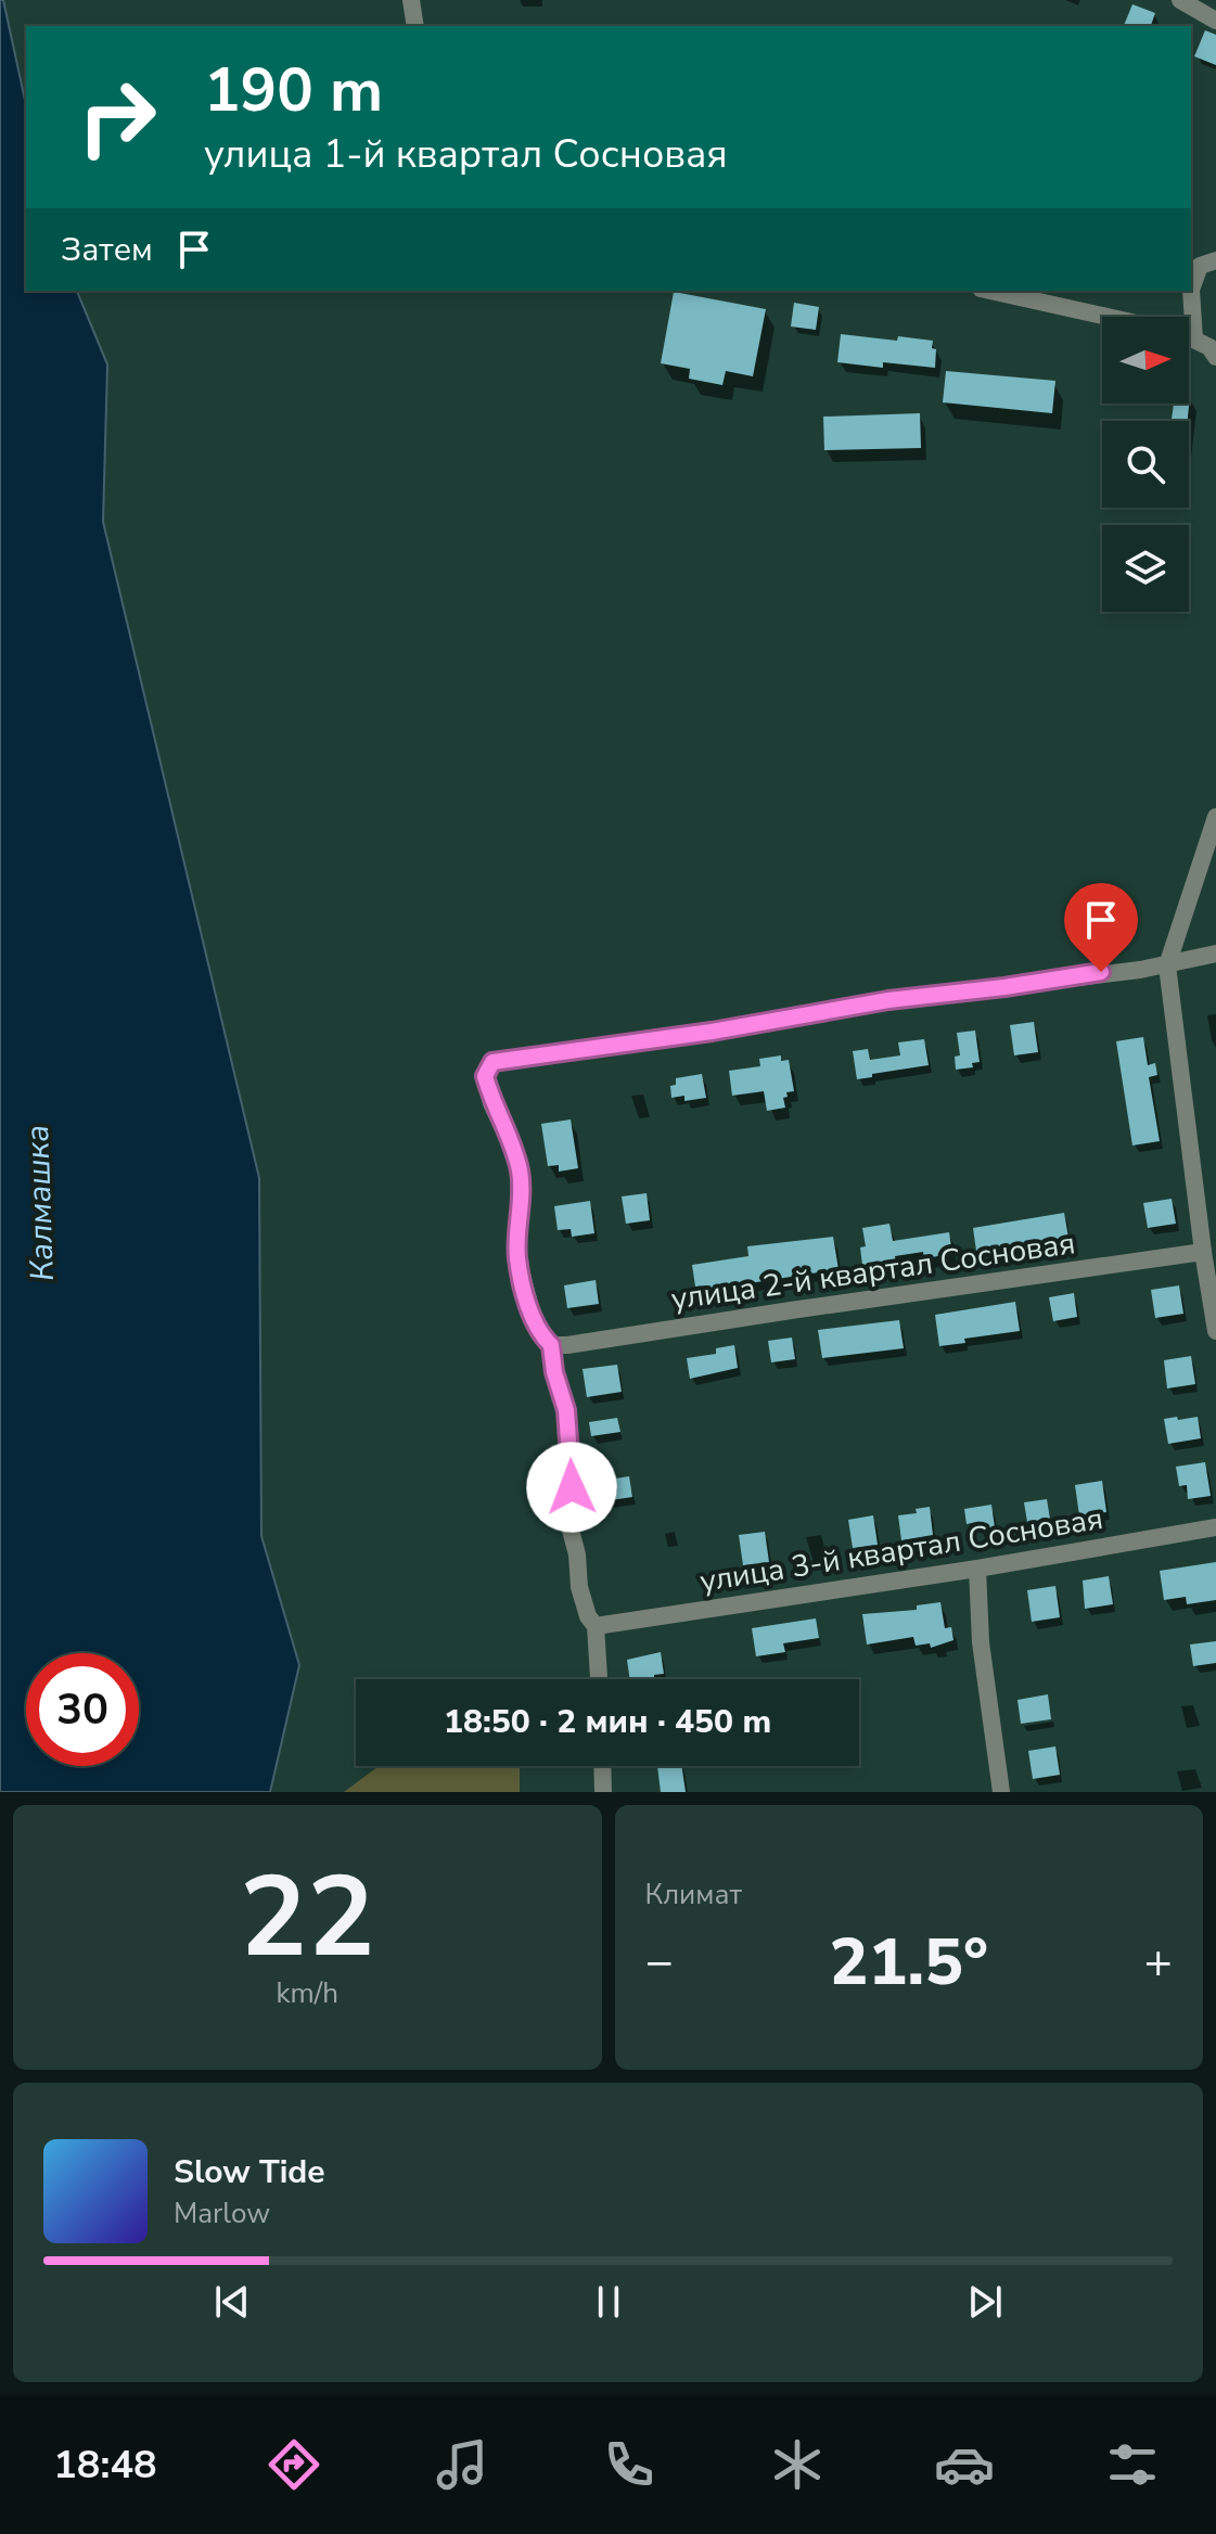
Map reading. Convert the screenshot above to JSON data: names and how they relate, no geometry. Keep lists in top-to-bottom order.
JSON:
{
  "streets": {
    "street": ["улица 2-й квартал Сосновая", "улица 3-й квартал Сосновая"]
  },
  "water": ["Калмашка"],
  "north": "right",
  "page": {
    "turn": ["190 m", "улица 1-й квартал Сосновая"],
    "then": "Затем",
    "limit": "30",
    "trip": "18:50 · 2 мин · 450 m",
    "tile": [
      ["22", "km/h"],
      "Климат"
    ],
    "heat": ["−", "21.5°", "+"],
    "song": ["Slow Tide", "Marlow"],
    "tabs": "18:48"
  }
}
